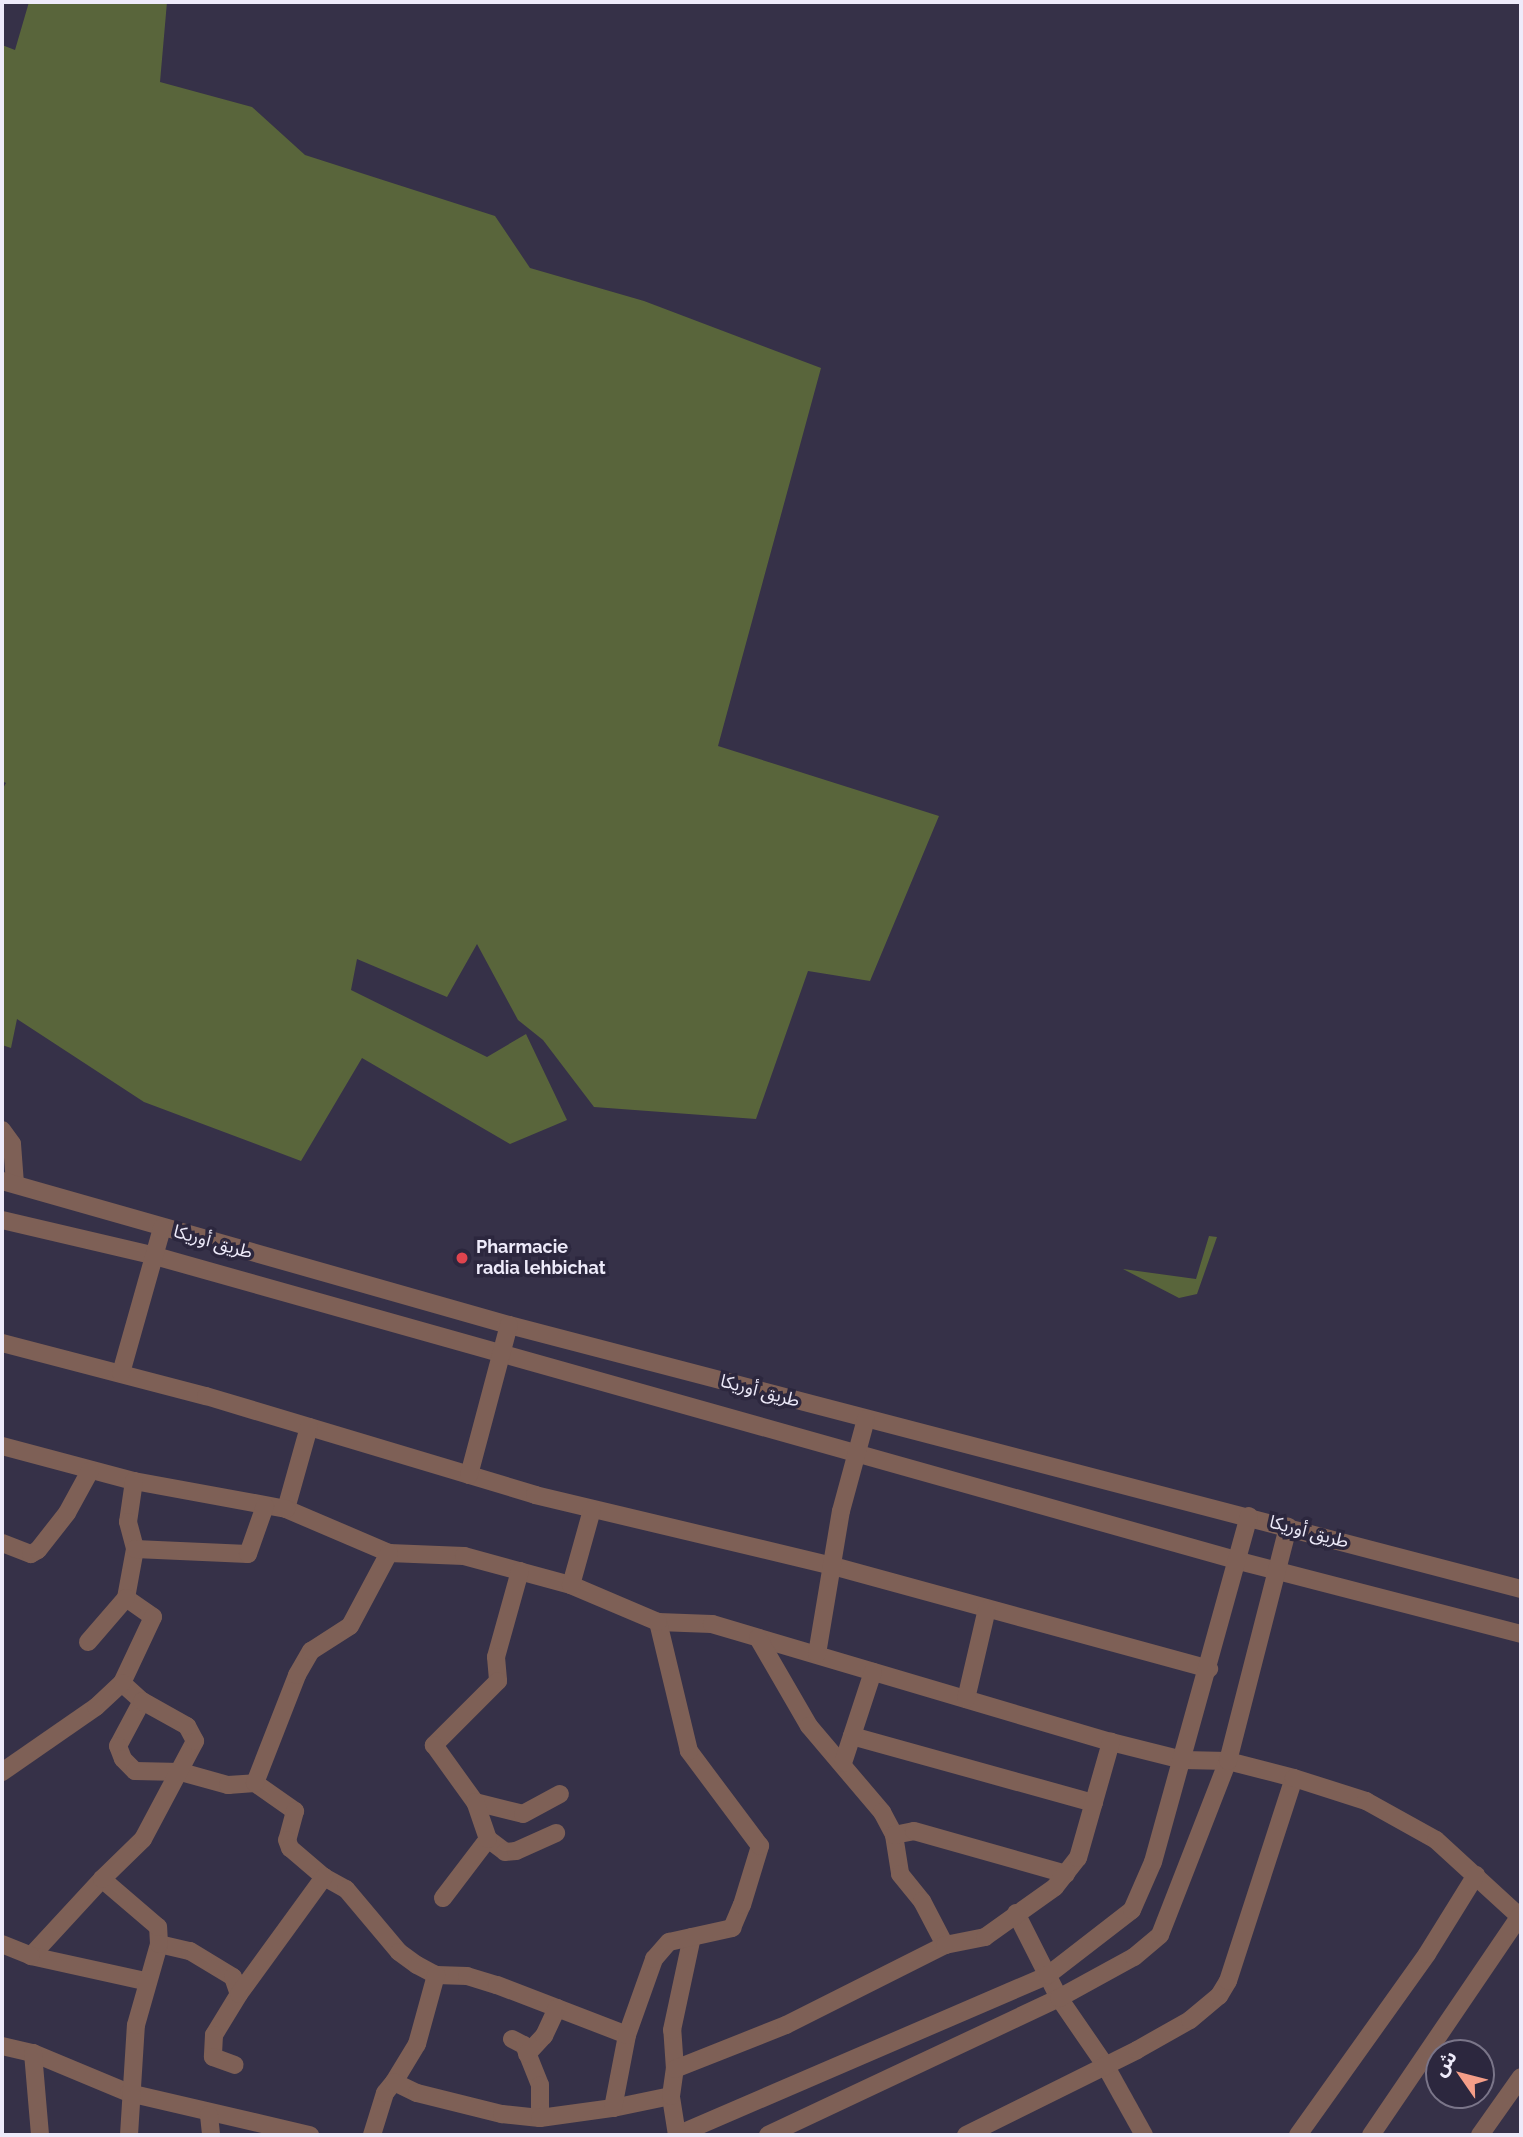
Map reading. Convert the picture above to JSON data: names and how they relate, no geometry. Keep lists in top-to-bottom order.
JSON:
{
  "streets": {
    "street": ["طريق أوريكا"]
  },
  "places": ["Pharmacie radia lehbichat"],
  "north": "top left"
}
